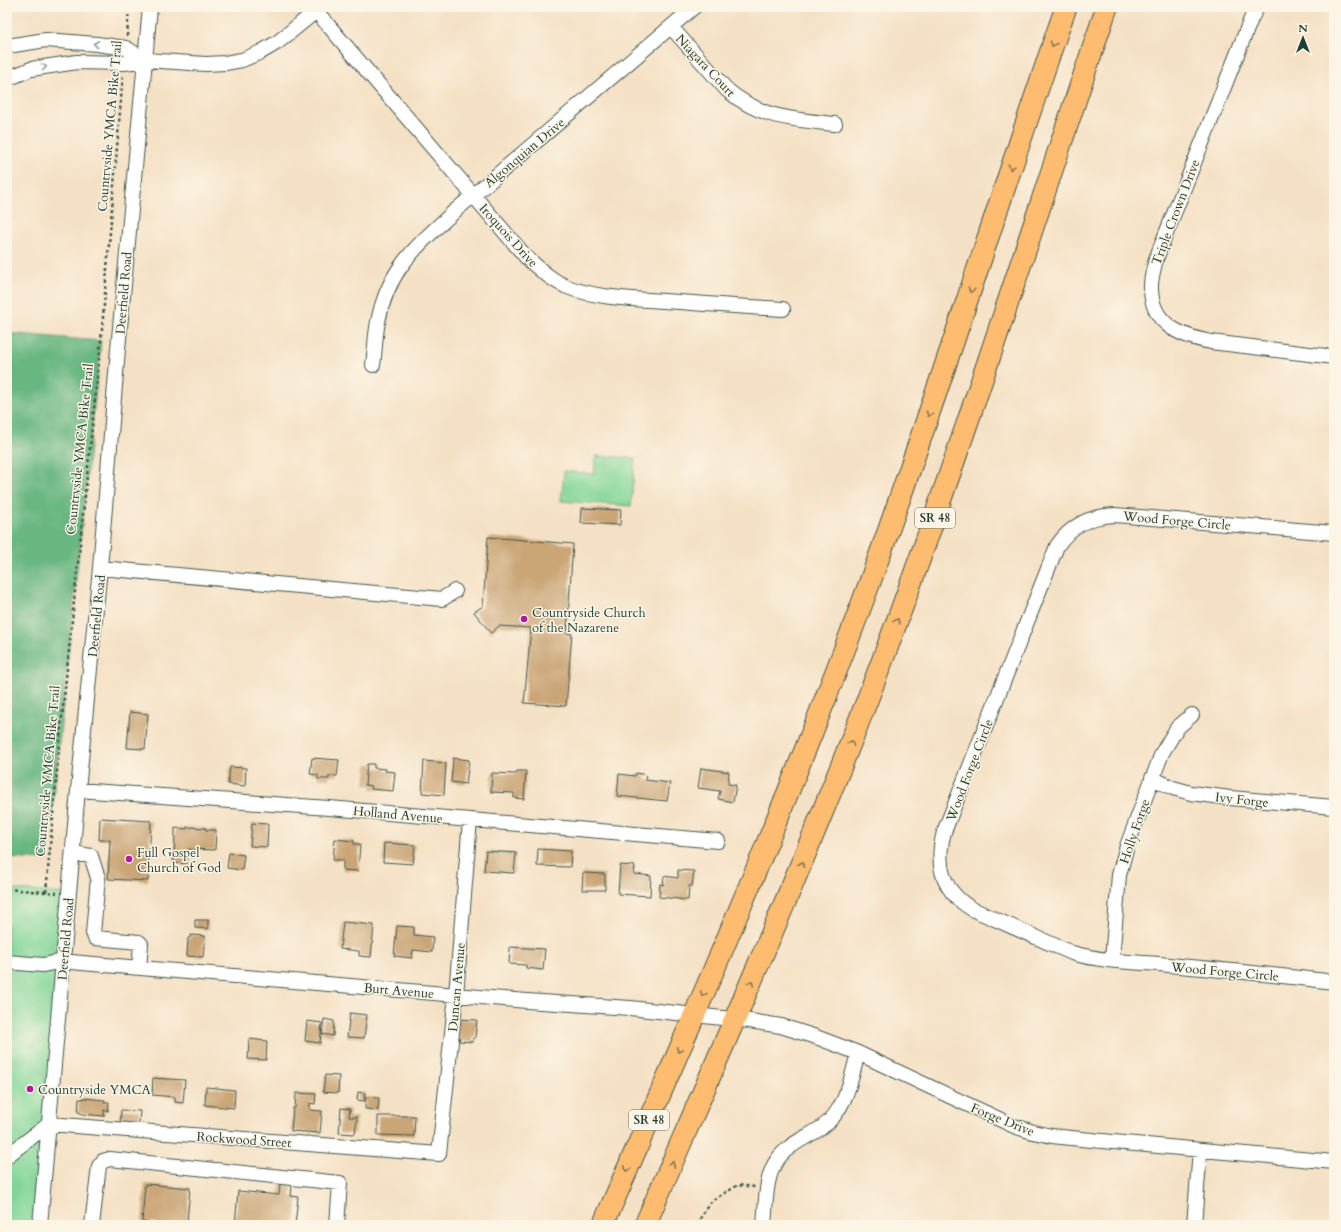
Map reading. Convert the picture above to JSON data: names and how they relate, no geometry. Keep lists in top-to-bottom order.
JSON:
{
  "streets": {
    "highway": ["SR 48"],
    "street": [
      "Niagara Court",
      "Algonquian Drive",
      "Triple Crown Drive",
      "Iroquois Drive",
      "Deerfield Road",
      "Wood Forge Circle",
      "Ivy Forge",
      "Holland Avenue",
      "Holly Forge",
      "Duncan Avenue",
      "Burt Avenue",
      "Forge Drive",
      "Rockwood Street"
    ],
    "path": ["Countryside YMCA Bike Trail"]
  },
  "crossings": [
    ["Niagara Court", "Algonquian Drive"],
    ["Algonquian Drive", "Iroquois Drive"],
    ["Deerfield Road", "Holland Avenue"],
    ["Deerfield Road", "Burt Avenue"],
    ["Deerfield Road", "Rockwood Street"],
    ["SR 48", "Burt Avenue"],
    ["SR 48", "Forge Drive"],
    ["Wood Forge Circle", "Holly Forge"],
    ["Ivy Forge", "Holly Forge"],
    ["Holland Avenue", "Duncan Avenue"],
    ["Duncan Avenue", "Burt Avenue"],
    ["Duncan Avenue", "Rockwood Street"],
    ["Burt Avenue", "Forge Drive"]
  ],
  "places": ["Countryside Church of the Nazarene", "Full Gospel Church of God", "Countryside YMCA"],
  "north": "top"
}
